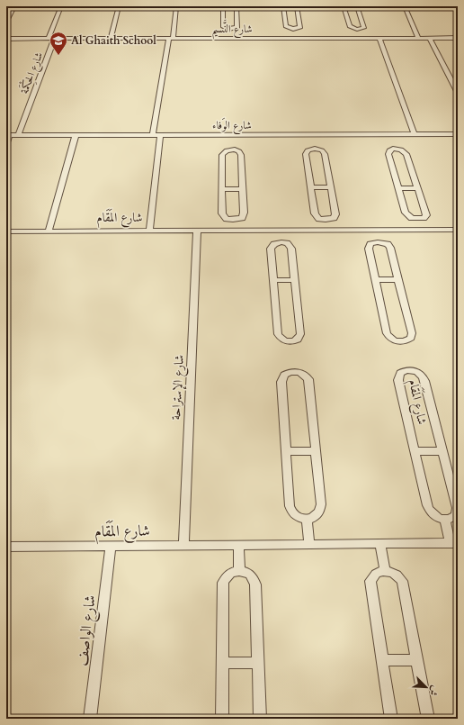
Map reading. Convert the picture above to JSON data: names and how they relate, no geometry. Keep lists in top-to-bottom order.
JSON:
{
  "streets": {
    "street": [
      "شارع النَّسيم",
      "شارع الحِكْمَة",
      "شارع الوَفاء",
      "شارع المَقَام",
      "شارع الإستراحة",
      "شارع الواصف"
    ]
  },
  "crossings": [
    ["شارع النَّسيم", "شارع الحِكْمَة"],
    ["شارع الحِكْمَة", "شارع الوَفاء"],
    ["شارع المَقَام", "شارع الإستراحة"],
    ["شارع المَقَام", "شارع الواصف"]
  ],
  "places": {
    "school or university": ["Al Ghaith School"]
  },
  "north": "bottom right"
}
